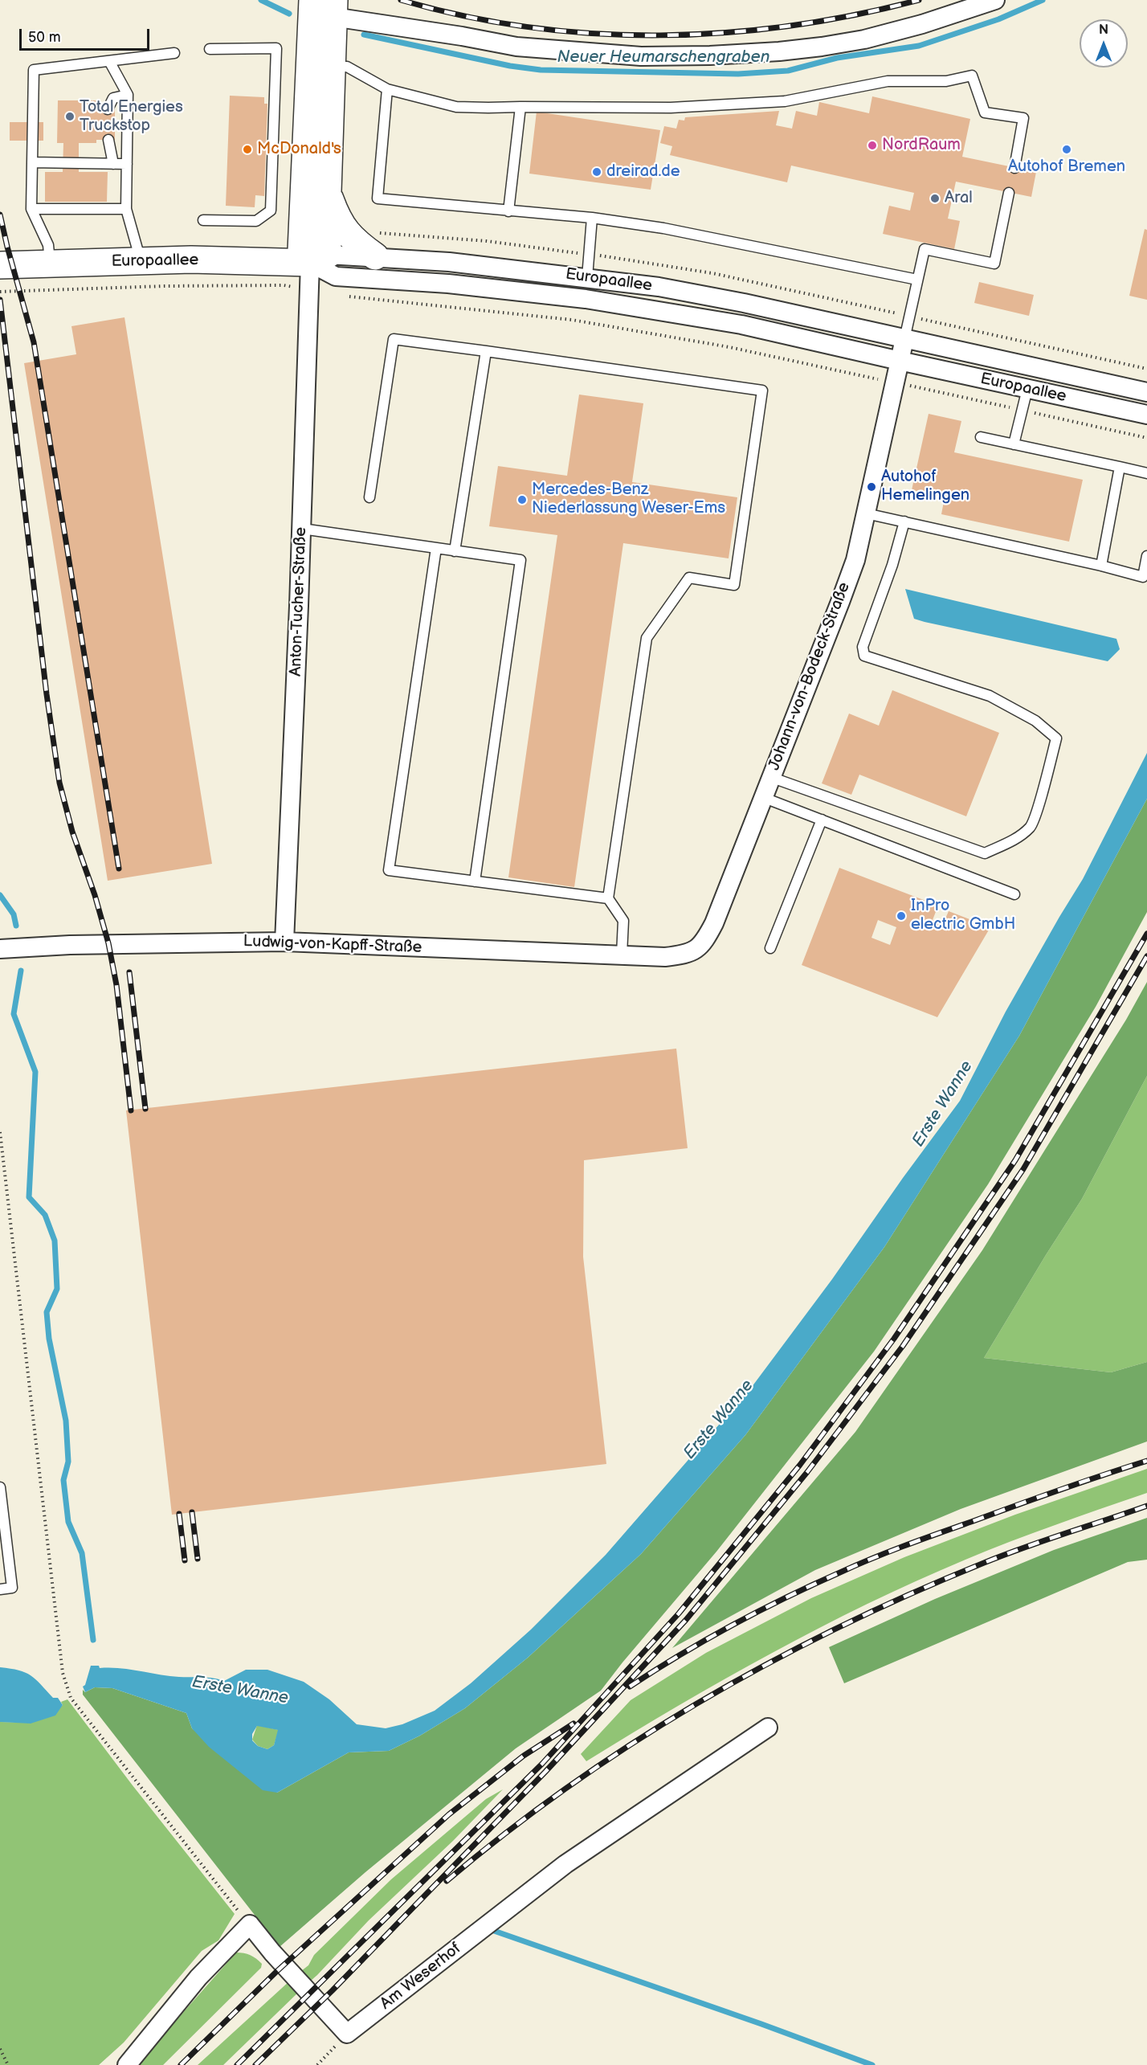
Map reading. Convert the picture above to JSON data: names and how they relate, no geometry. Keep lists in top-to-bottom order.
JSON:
{
  "streets": {
    "street": [
      "Europaallee",
      "Anton-Tucher-Straße",
      "Johann-von-Bodeck-Straße",
      "Ludwig-von-Kapff-Straße",
      "Am Weserhof"
    ]
  },
  "crossings": [
    ["Europaallee", "Anton-Tucher-Straße"],
    ["Europaallee", "Johann-von-Bodeck-Straße"],
    ["Anton-Tucher-Straße", "Ludwig-von-Kapff-Straße"],
    ["Johann-von-Bodeck-Straße", "Ludwig-von-Kapff-Straße"]
  ],
  "water": ["Neuer Heumarschengraben", "Erste Wanne"],
  "places": [
    "Total Energies Truckstop",
    "NordRaum",
    "McDonald's",
    "Autohof Bremen",
    "dreirad.de",
    "Aral",
    "Autohof Hemelingen",
    "Mercedes-Benz Niederlassung Weser-Ems",
    "InPro electric GmbH"
  ],
  "scale_bar": "50 m",
  "north": "top"
}
